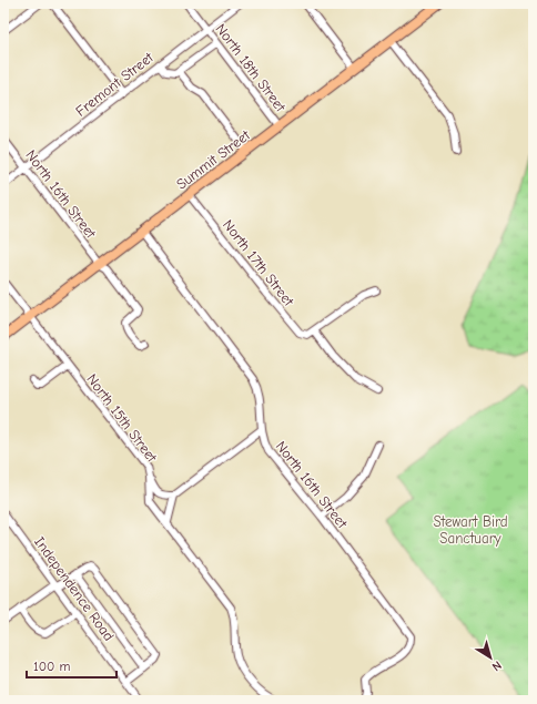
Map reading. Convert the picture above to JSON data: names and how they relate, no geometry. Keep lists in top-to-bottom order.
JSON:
{
  "streets": {
    "main road": ["Summit Street"],
    "street": [
      "North 18th Street",
      "Fremont Street",
      "North 16th Street",
      "North 17th Street",
      "North 15th Street",
      "Independence Road"
    ]
  },
  "crossings": [
    ["North 18th Street", "Fremont Street"],
    ["North 18th Street", "Summit Street"],
    ["Fremont Street", "North 16th Street"],
    ["Summit Street", "North 16th Street"],
    ["Summit Street", "North 17th Street"],
    ["Summit Street", "North 15th Street"]
  ],
  "parks": ["Stewart Bird Sanctuary"],
  "scale_bar": "100 m",
  "north": "bottom right"
}
